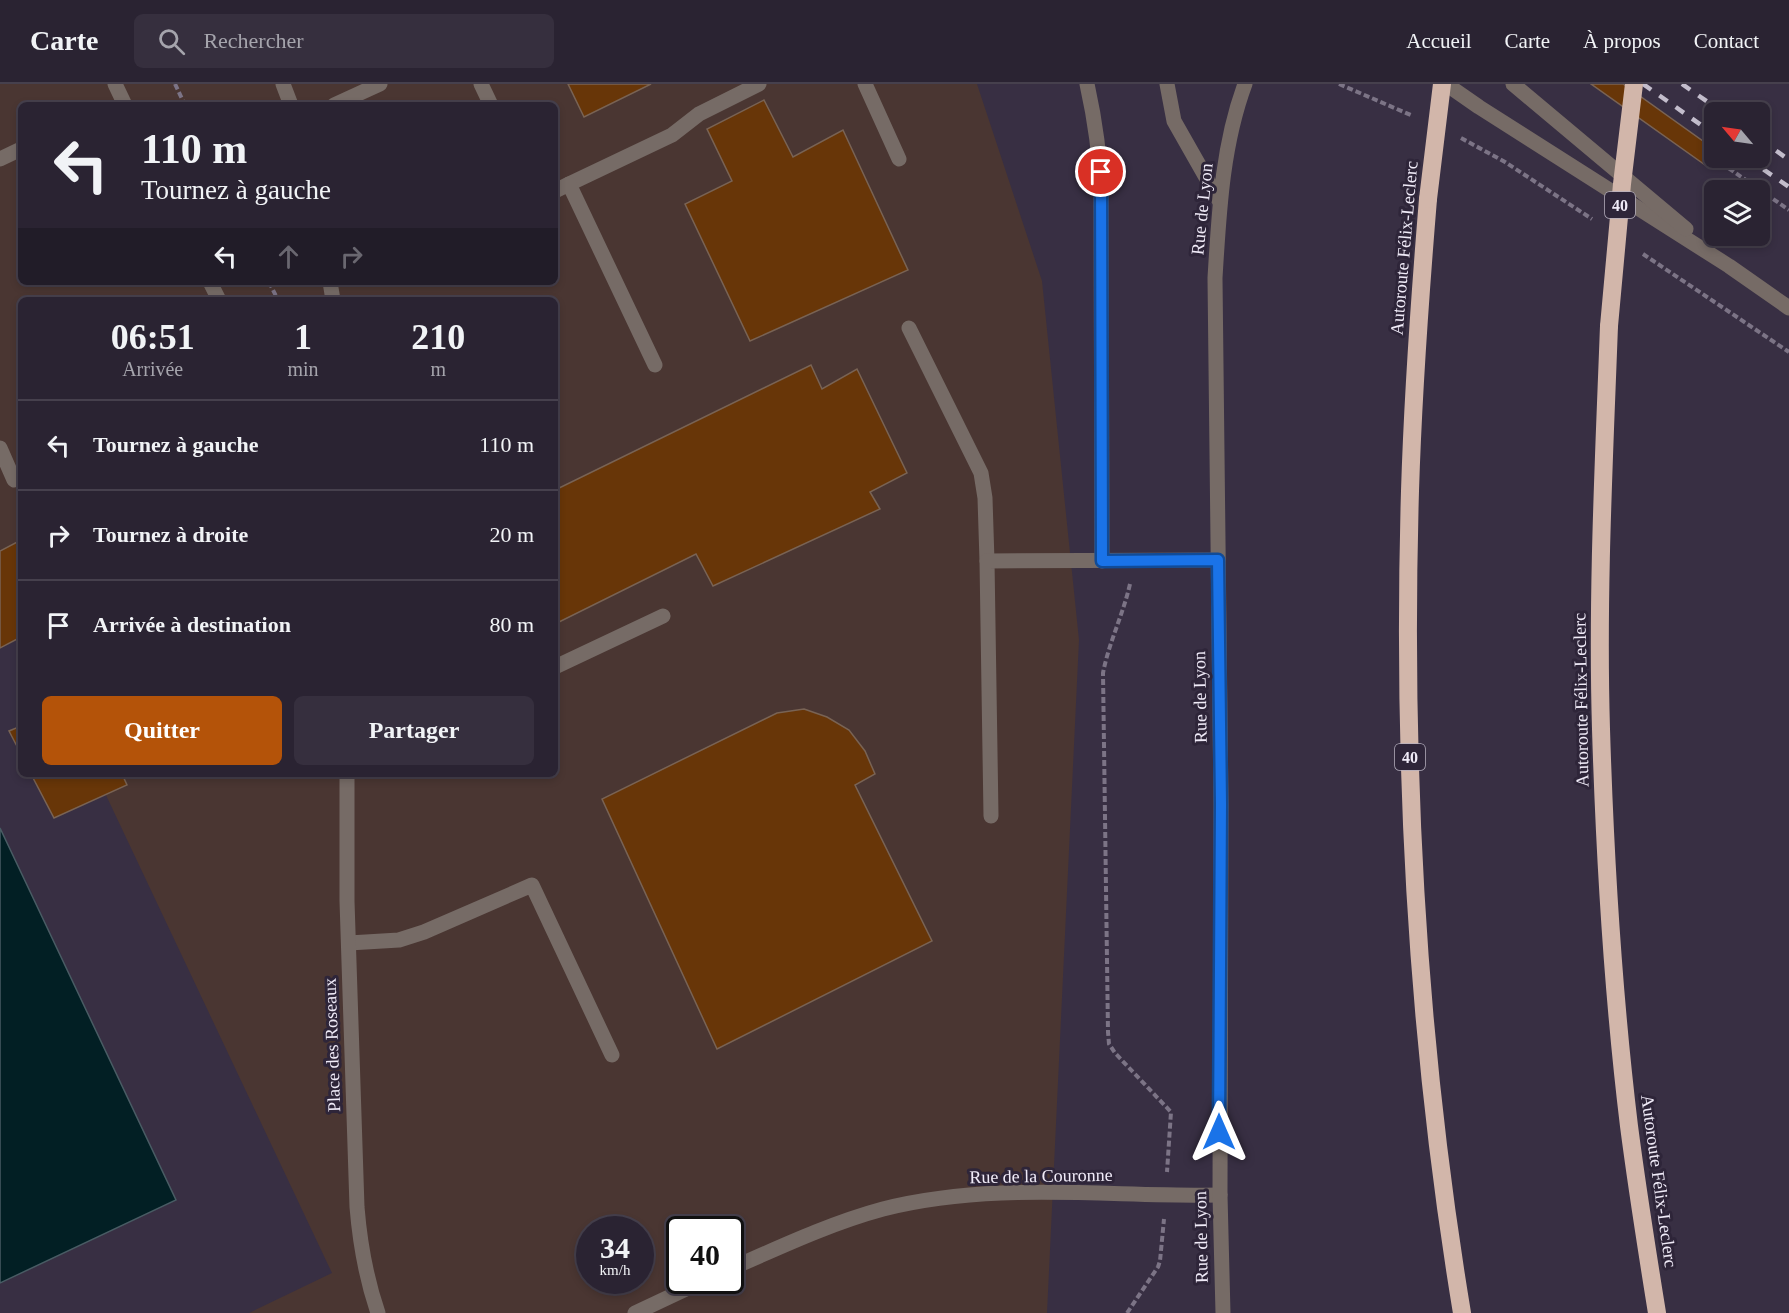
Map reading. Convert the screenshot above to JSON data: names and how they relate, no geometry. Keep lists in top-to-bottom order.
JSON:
{
  "streets": {
    "highway": ["40", "Autoroute Félix-Leclerc"],
    "street": ["Rue de Lyon", "Place des Roseaux", "Rue de la Couronne"]
  },
  "crossings": [
    ["Rue de Lyon", "Rue de la Couronne"]
  ],
  "north": "top left",
  "page": {
    "header": "Carte",
    "search": "Rechercher",
    "nav": [
      "Accueil",
      "Carte",
      "À propos",
      "Contact"
    ],
    "turn": ["110 m", "Tournez à gauche"],
    "eta": [
      "06:51",
      "Arrivée",
      "1",
      "min",
      "210",
      "m"
    ],
    "list": [
      {
        "name": "Tournez à gauche",
        "value": "110 m"
      },
      {
        "name": "Tournez à droite",
        "value": "20 m"
      },
      {
        "name": "Arrivée à destination",
        "value": "80 m"
      }
    ],
    "buttons": ["Quitter", "Partager"],
    "speed": "34 km/h",
    "limit": "40"
  }
}
